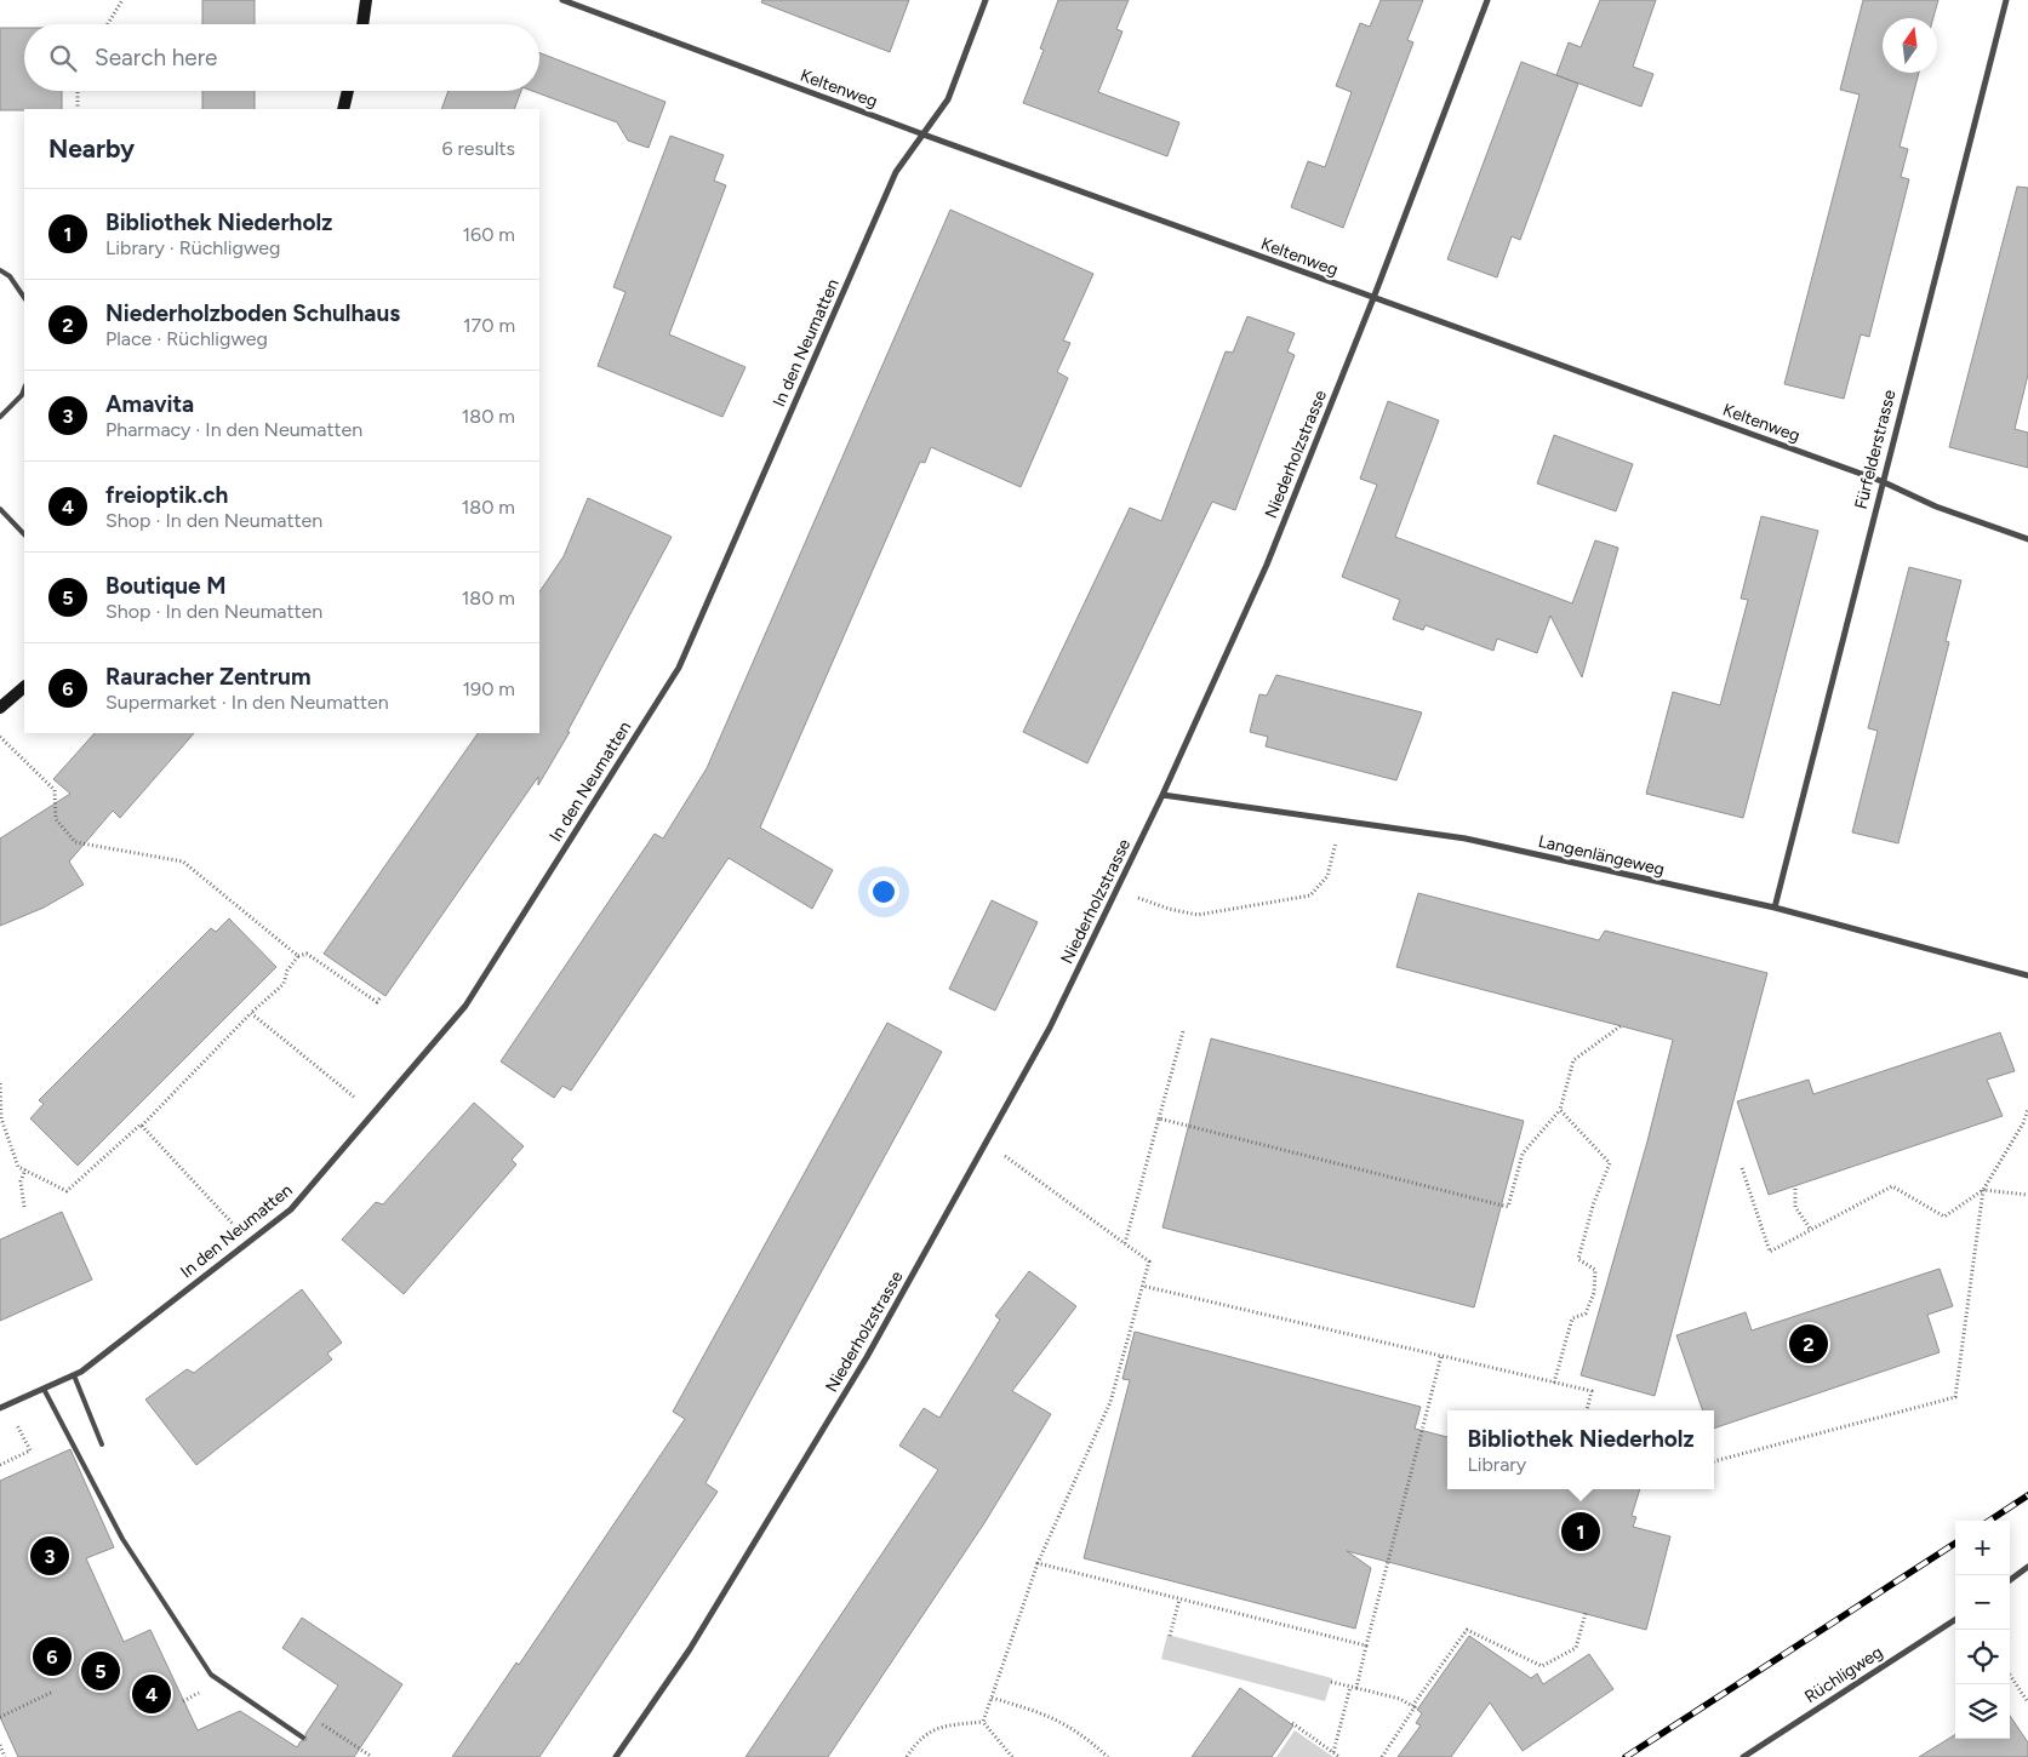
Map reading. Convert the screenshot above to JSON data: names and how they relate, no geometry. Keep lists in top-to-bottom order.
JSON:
{
  "streets": {
    "street": [
      "Keltenweg",
      "In den Neumatten",
      "Fürfelderstrasse",
      "Niederholzstrasse",
      "Langenlängeweg",
      "Rüchligweg"
    ]
  },
  "crossings": [
    ["Keltenweg", "In den Neumatten"],
    ["Keltenweg", "Fürfelderstrasse"],
    ["Keltenweg", "Niederholzstrasse"],
    ["Fürfelderstrasse", "Langenlängeweg"],
    ["Niederholzstrasse", "Langenlängeweg"]
  ],
  "north": "top",
  "page": {
    "search": "Search here",
    "heading": ["Nearby", "6 results"],
    "list": [
      {
        "mark": "1",
        "name": "Bibliothek Niederholz",
        "note": "Library · Rüchligweg",
        "value": "160 m"
      },
      {
        "mark": "2",
        "name": "Niederholzboden Schulhaus",
        "note": "Place · Rüchligweg",
        "value": "170 m"
      },
      {
        "mark": "3",
        "name": "Amavita",
        "note": "Pharmacy · In den Neumatten",
        "value": "180 m"
      },
      {
        "mark": "4",
        "name": "freioptik.ch",
        "note": "Shop · In den Neumatten",
        "value": "180 m"
      },
      {
        "mark": "5",
        "name": "Boutique M",
        "note": "Shop · In den Neumatten",
        "value": "180 m"
      },
      {
        "mark": "6",
        "name": "Rauracher Zentrum",
        "note": "Supermarket · In den Neumatten",
        "value": "190 m"
      }
    ],
    "pins": [
      "2",
      "1",
      "3",
      "6",
      "5",
      "4"
    ],
    "popup": ["Bibliothek Niederholz", "Library"],
    "map_buttons": ["+", "−"]
  }
}
